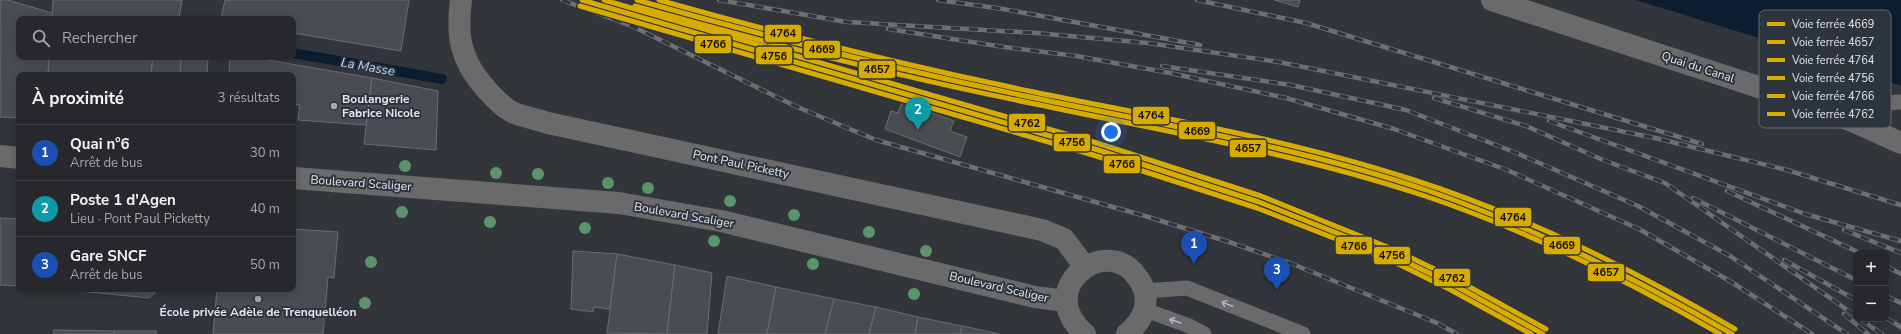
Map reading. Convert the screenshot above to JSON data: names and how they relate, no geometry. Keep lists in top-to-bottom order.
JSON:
{
  "streets": {
    "street": ["Quai du Canal", "Pont Paul Picketty", "Boulevard Scaliger"]
  },
  "water": ["La Masse"],
  "places": ["Boulangerie Fabrice Nicole", "École privée Adèle de Trenquelléon"],
  "lines": [
    "rail line 4669",
    "rail line 4764",
    "rail line 4756",
    "rail line 4762",
    "rail line 4657",
    "rail line 4766"
  ],
  "legend": [
    "Voie ferrée 4669",
    "Voie ferrée 4657",
    "Voie ferrée 4764",
    "Voie ferrée 4756",
    "Voie ferrée 4766",
    "Voie ferrée 4762"
  ],
  "page": {
    "search": "Rechercher",
    "heading": ["À proximité", "3 résultats"],
    "pins": ["2", "1", "3"],
    "list": [
      {
        "mark": "1",
        "name": "Quai n°6",
        "note": "Arrêt de bus",
        "value": "30 m"
      },
      {
        "mark": "2",
        "name": "Poste 1 d'Agen",
        "note": "Lieu · Pont Paul Picketty",
        "value": "40 m"
      },
      {
        "mark": "3",
        "name": "Gare SNCF",
        "note": "Arrêt de bus",
        "value": "50 m"
      }
    ],
    "map_buttons": ["+", "−"]
  }
}
